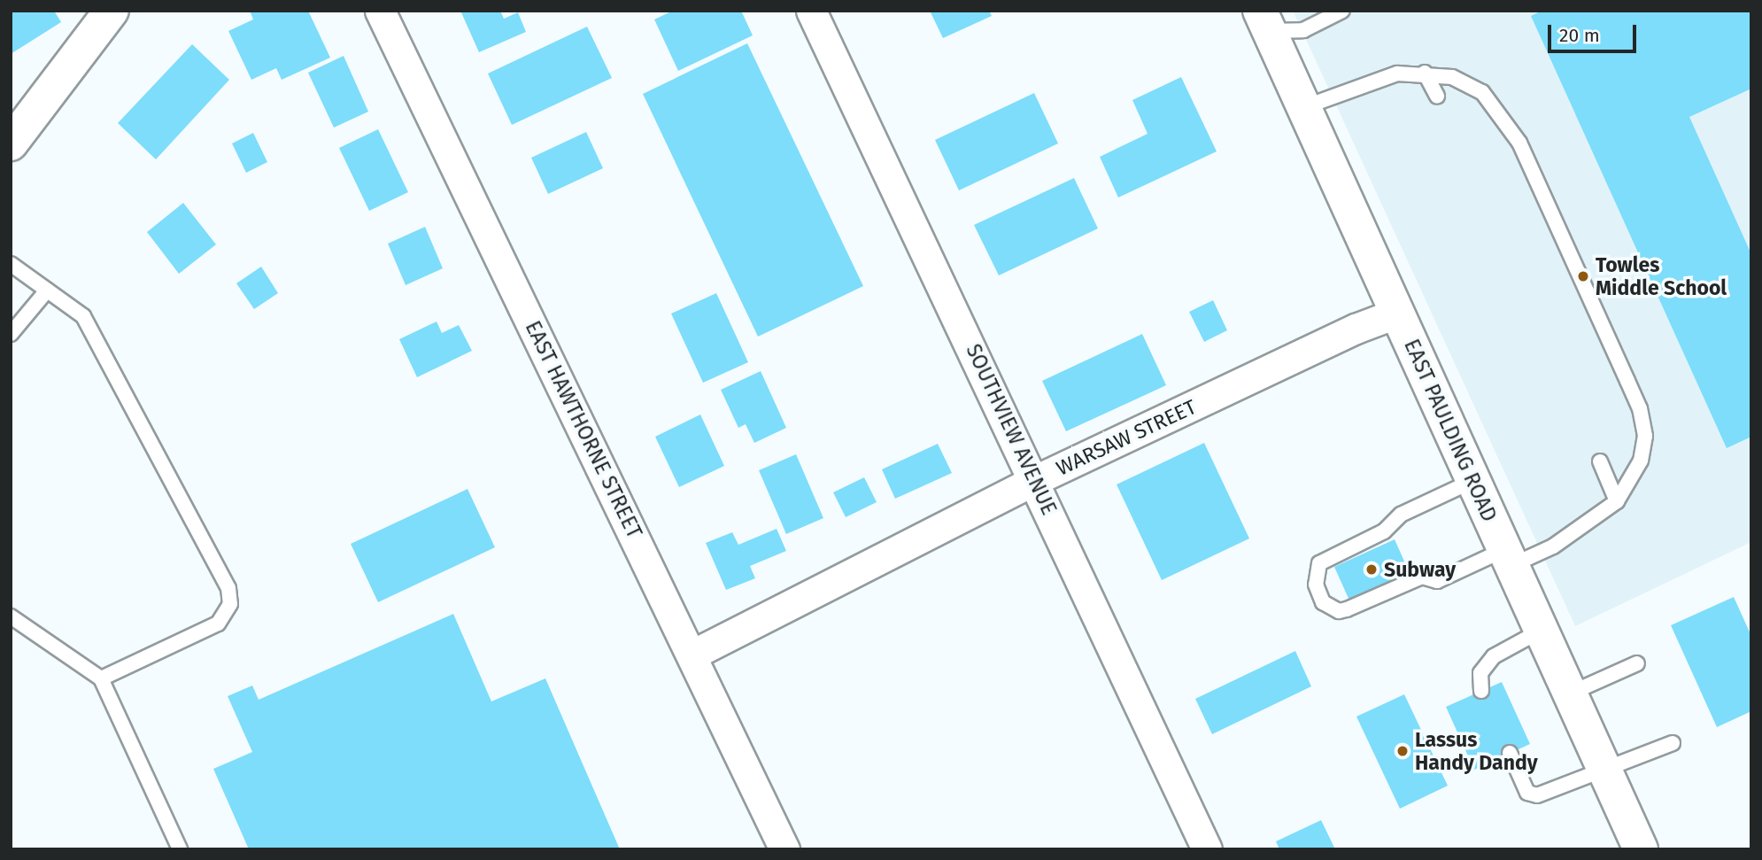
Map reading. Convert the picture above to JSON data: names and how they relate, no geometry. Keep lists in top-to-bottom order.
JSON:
{
  "streets": {
    "main road": ["EAST PAULDING ROAD"],
    "street": ["EAST HAWTHORNE STREET", "SOUTHVIEW AVENUE", "WARSAW STREET"]
  },
  "crossings": [
    ["EAST HAWTHORNE STREET", "WARSAW STREET"],
    ["SOUTHVIEW AVENUE", "WARSAW STREET"],
    ["EAST PAULDING ROAD", "WARSAW STREET"]
  ],
  "places": ["Towles Middle School", "Subway", "Lassus Handy Dandy"],
  "scale_bar": "20 m"
}
